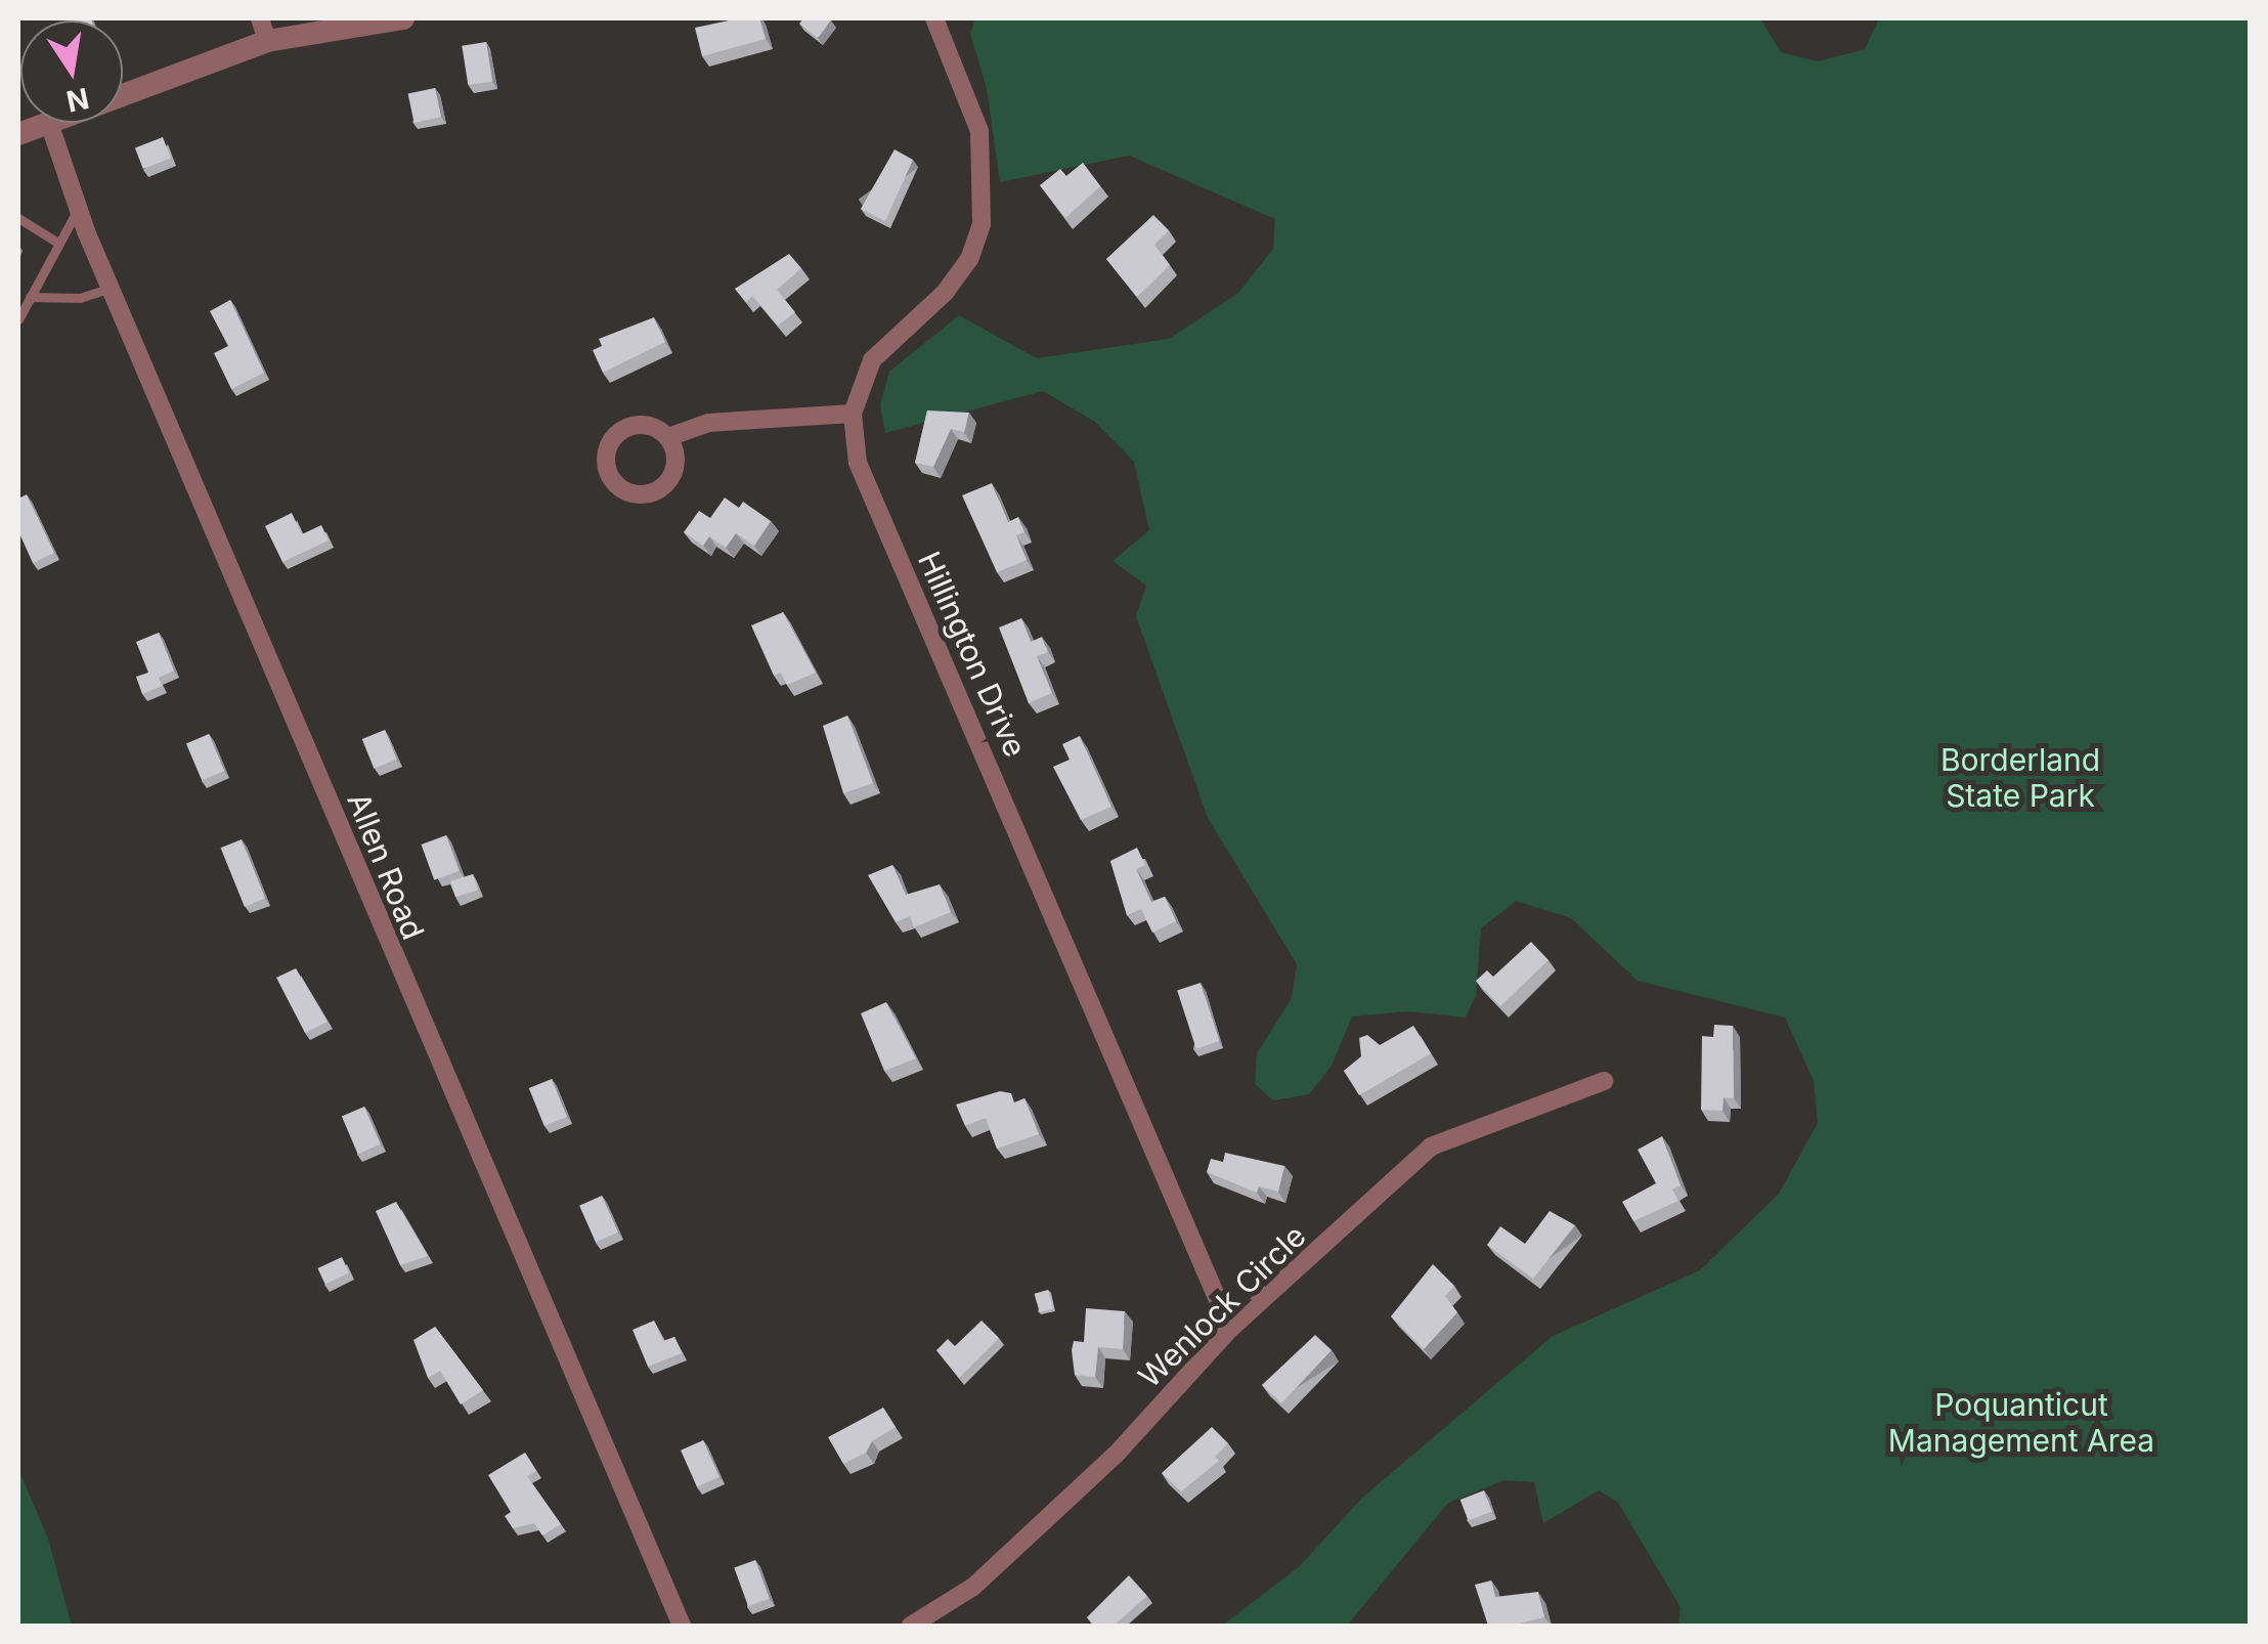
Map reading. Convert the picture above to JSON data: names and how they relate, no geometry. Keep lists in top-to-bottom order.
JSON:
{
  "streets": {
    "street": ["Hillington Drive", "Allen Road", "Wenlock Circle"]
  },
  "crossings": [
    ["Hillington Drive", "Wenlock Circle"]
  ],
  "parks": ["Borderland State Park", "Poquanticut Management Area"],
  "north": "bottom"
}
